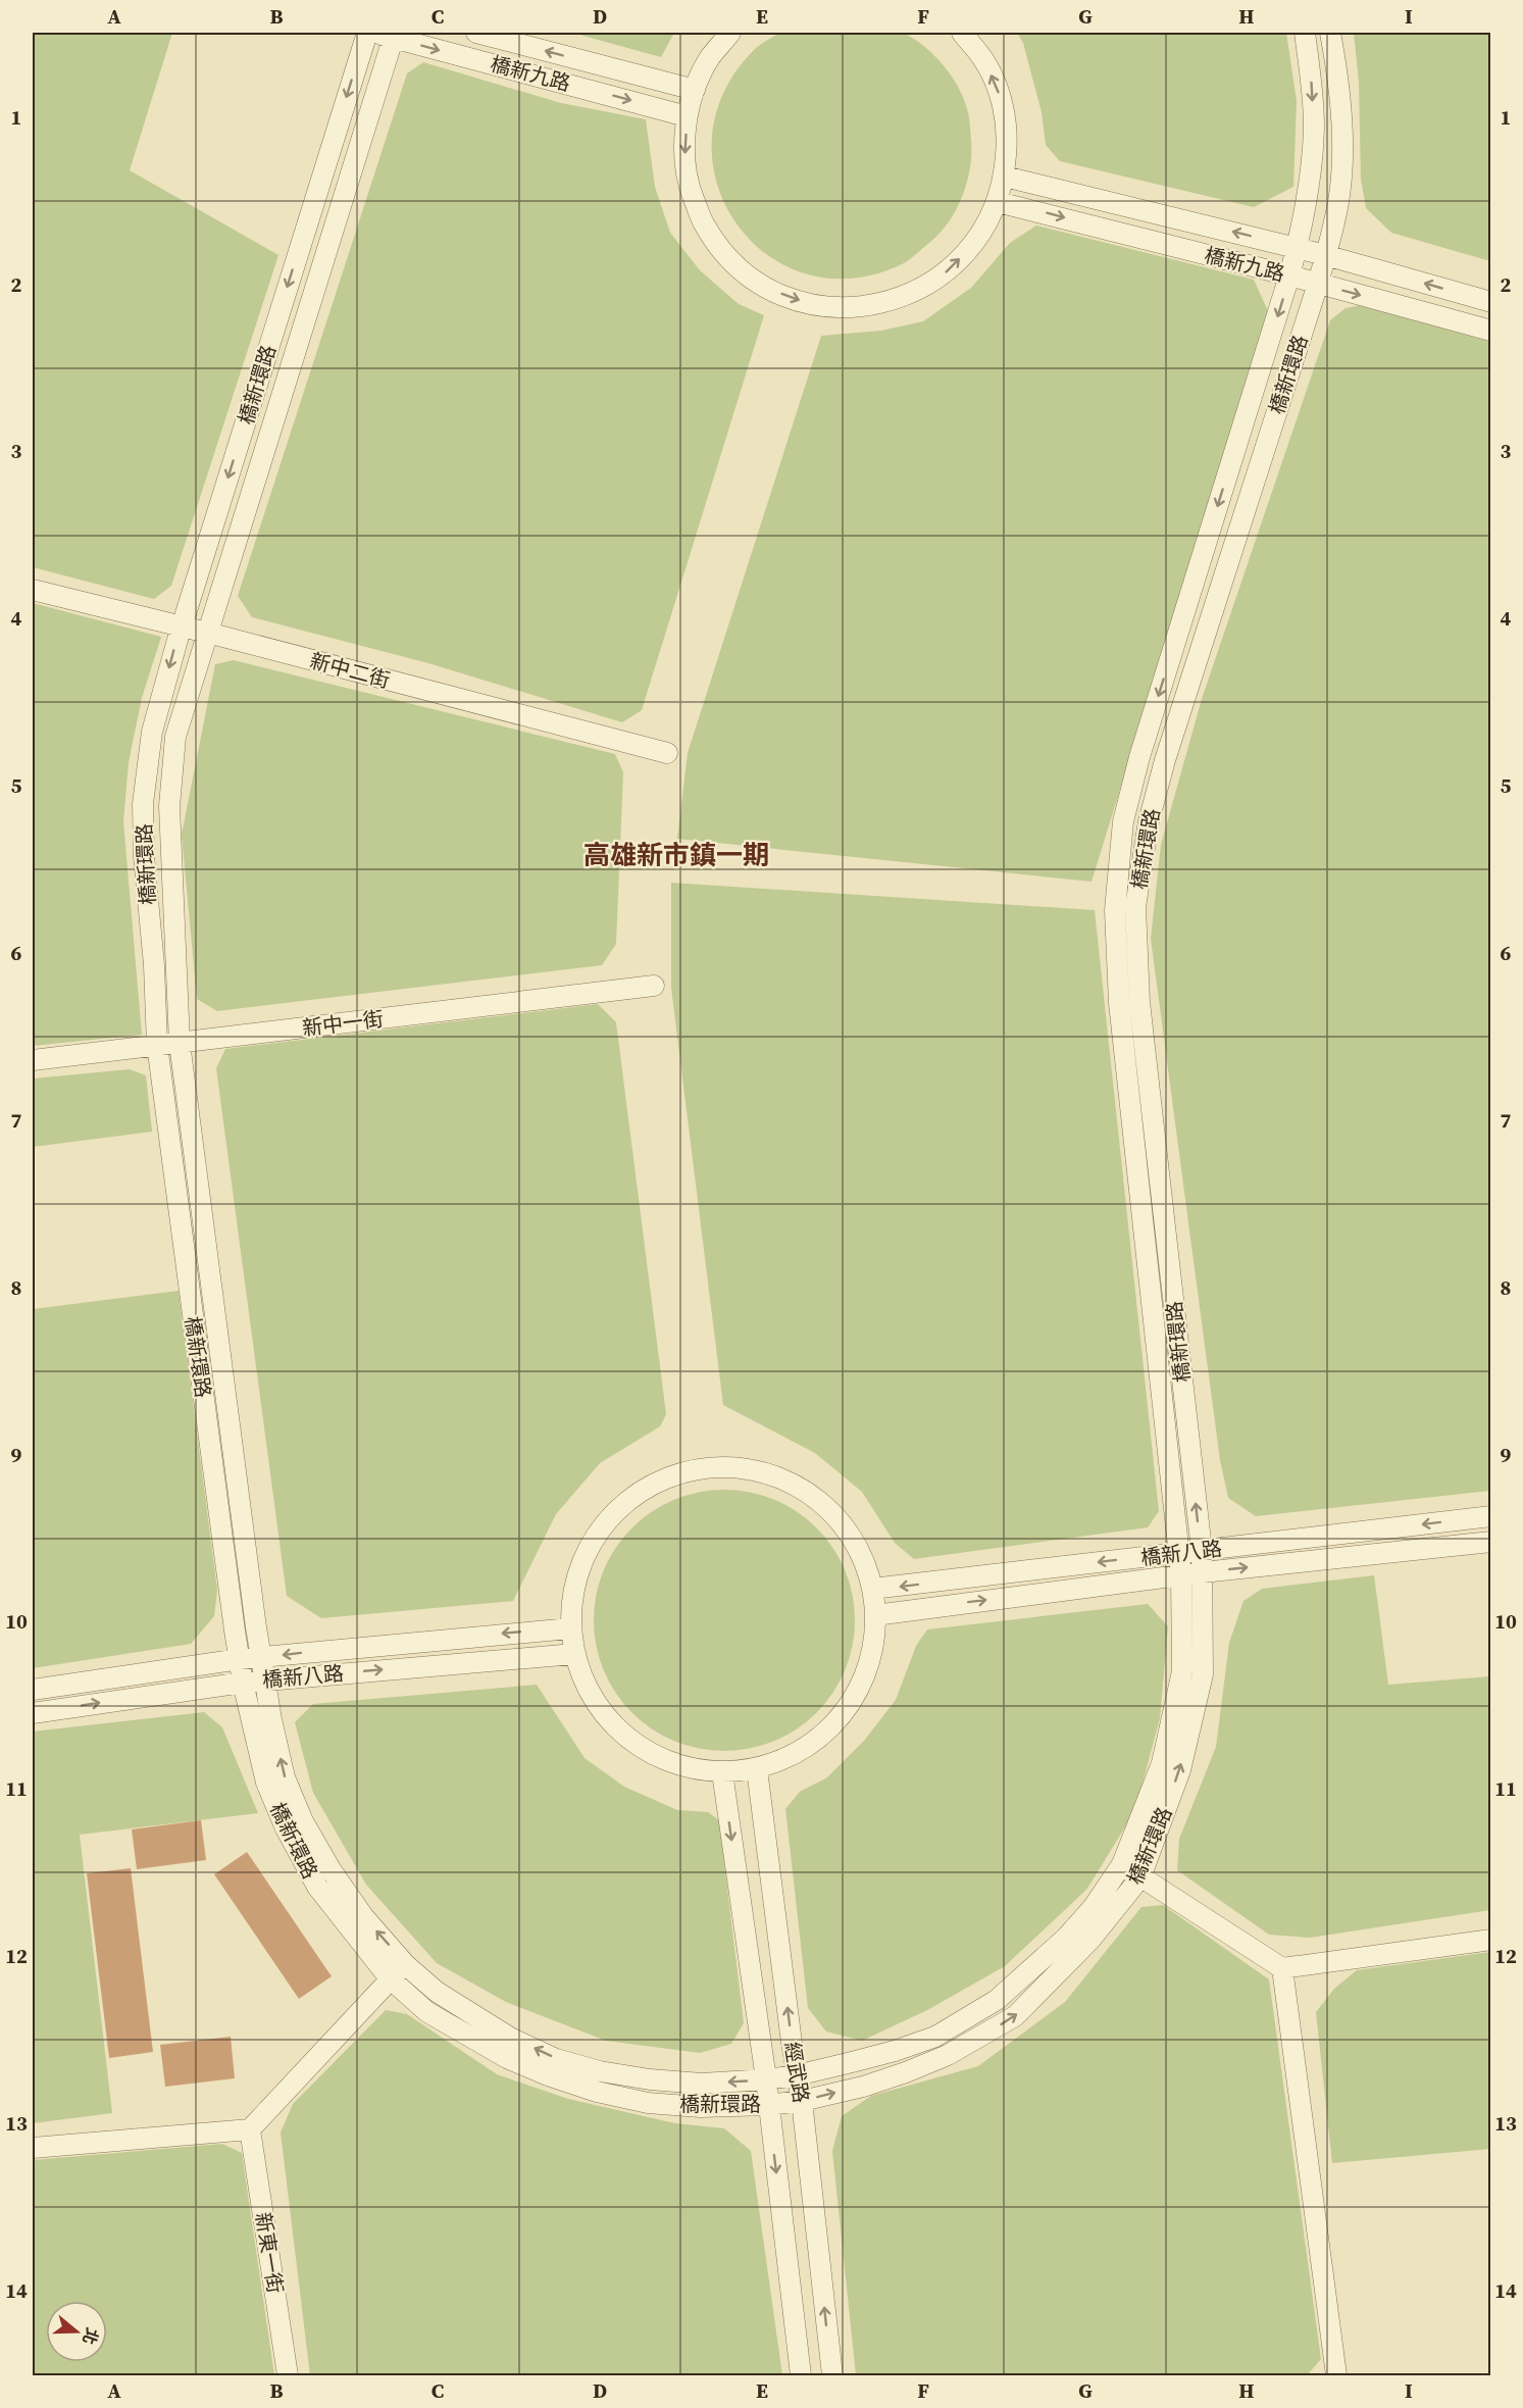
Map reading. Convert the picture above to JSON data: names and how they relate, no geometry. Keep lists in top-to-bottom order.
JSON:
{
  "streets": {
    "street": [
      "橋新九路",
      "橋新環路",
      "新中二街",
      "新中一街",
      "橋新八路",
      "經武路",
      "新東一街"
    ]
  },
  "crossings": [
    ["橋新九路", "橋新環路"],
    ["橋新環路", "新中二街"],
    ["橋新環路", "新中一街"],
    ["橋新環路", "橋新八路"],
    ["橋新環路", "經武路"]
  ],
  "districts": ["高雄新市鎮一期"],
  "north": "right",
  "grid": {
    "columns": [
      "A",
      "B",
      "C",
      "D",
      "E",
      "F",
      "G",
      "H",
      "I"
    ],
    "rows": [
      "1",
      "2",
      "3",
      "4",
      "5",
      "6",
      "7",
      "8",
      "9",
      "10",
      "11",
      "12",
      "13",
      "14"
    ]
  }
}
